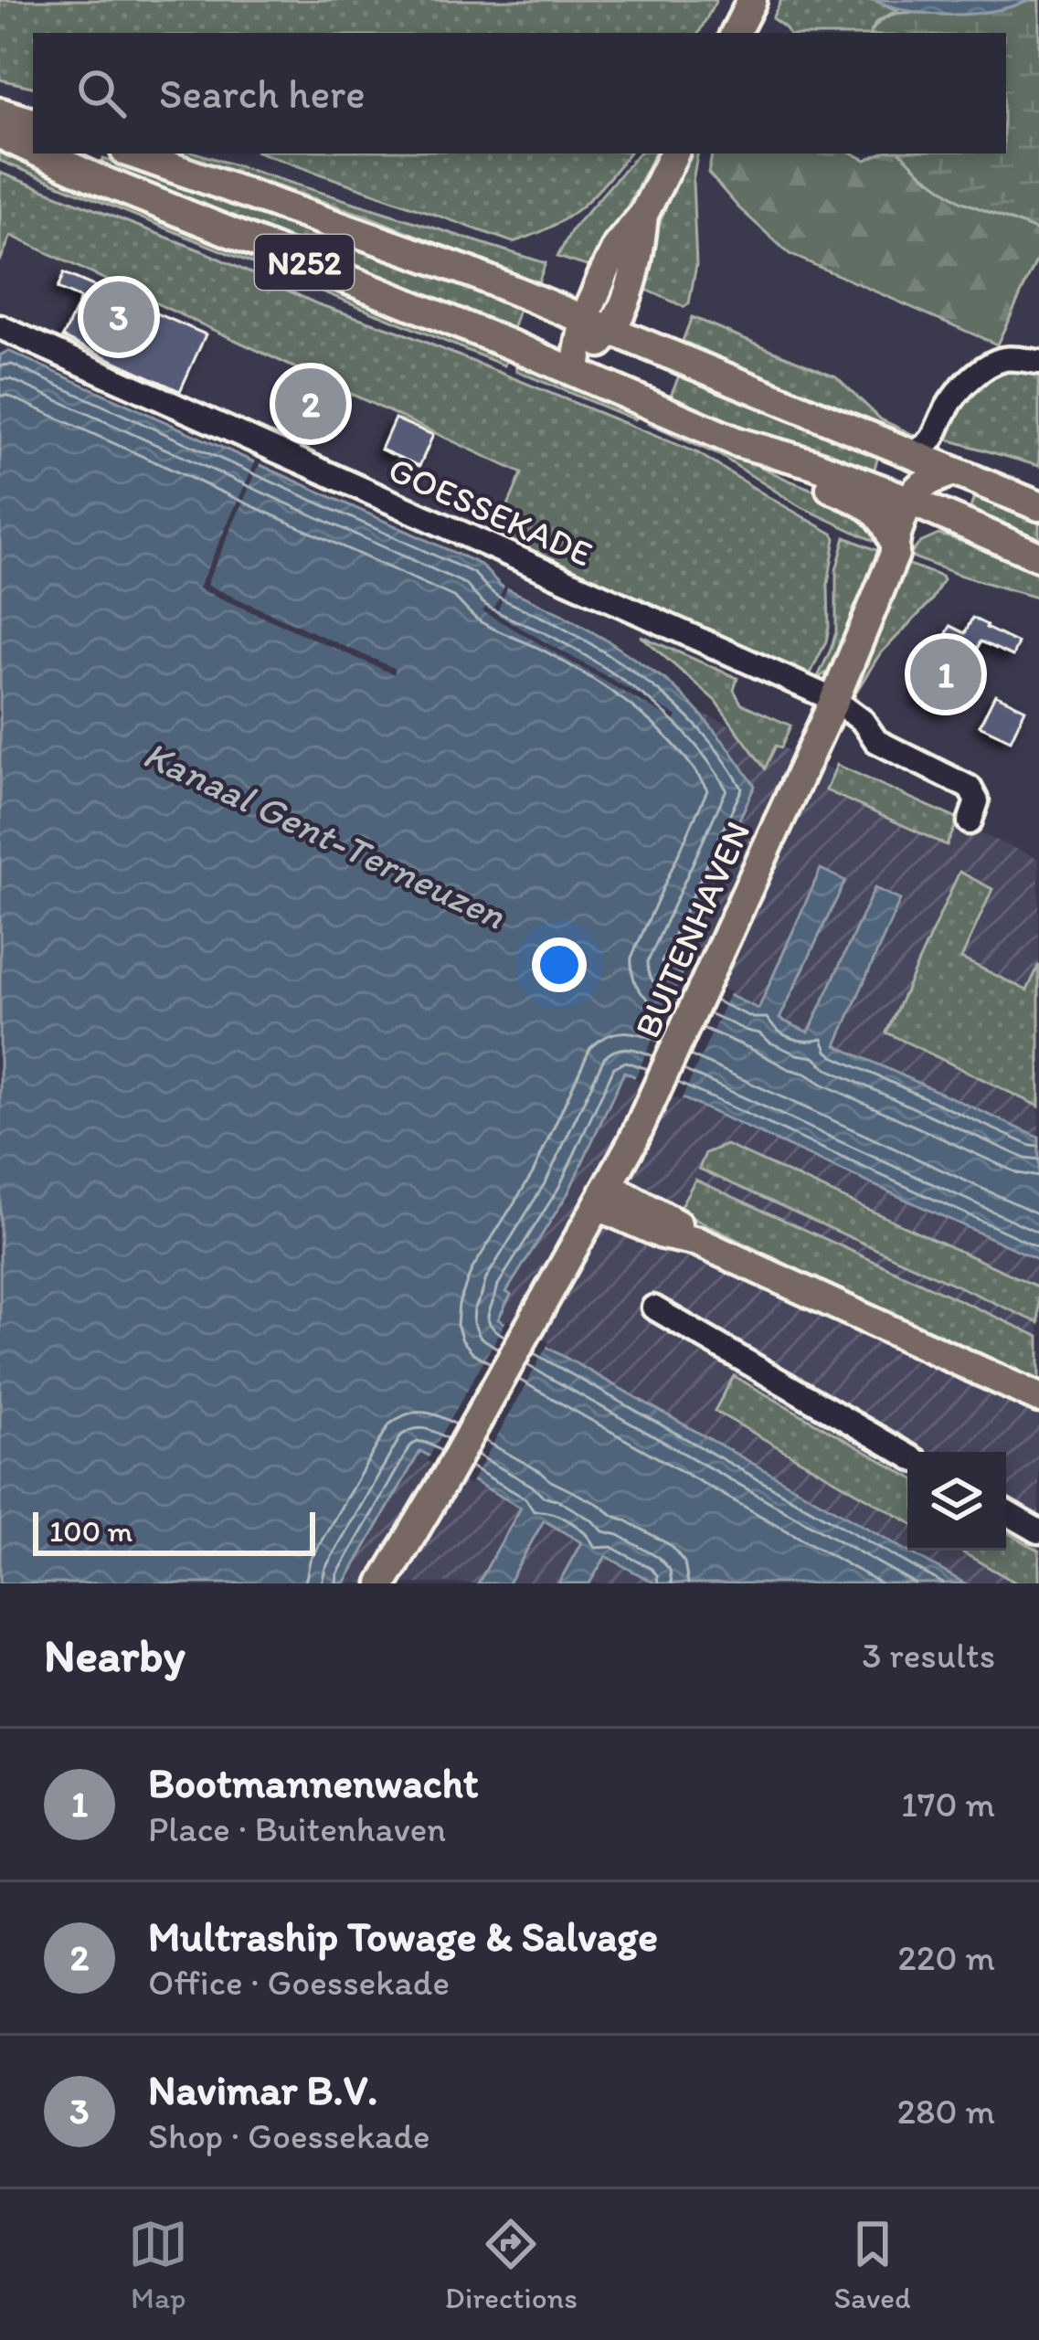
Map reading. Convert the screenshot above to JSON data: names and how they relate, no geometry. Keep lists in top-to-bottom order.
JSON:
{
  "streets": {
    "main road": ["N252", "BUITENHAVEN"],
    "street": ["GOESSEKADE"]
  },
  "crossings": [
    ["N252", "BUITENHAVEN"],
    ["GOESSEKADE", "BUITENHAVEN"]
  ],
  "water": ["Kanaal Gent-Terneuzen"],
  "scale_bar": "100 m",
  "page": {
    "search": "Search here",
    "pins": ["3", "2", "1"],
    "scale": "100 m",
    "heading": ["Nearby", "3 results"],
    "list": [
      {
        "mark": "1",
        "name": "Bootmannenwacht",
        "note": "Place · Buitenhaven",
        "value": "170 m"
      },
      {
        "mark": "2",
        "name": "Multraship Towage & Salvage",
        "note": "Office · Goessekade",
        "value": "220 m"
      },
      {
        "mark": "3",
        "name": "Navimar B.V.",
        "note": "Shop · Goessekade",
        "value": "280 m"
      }
    ],
    "nav": ["Map", "Directions", "Saved"]
  }
}
